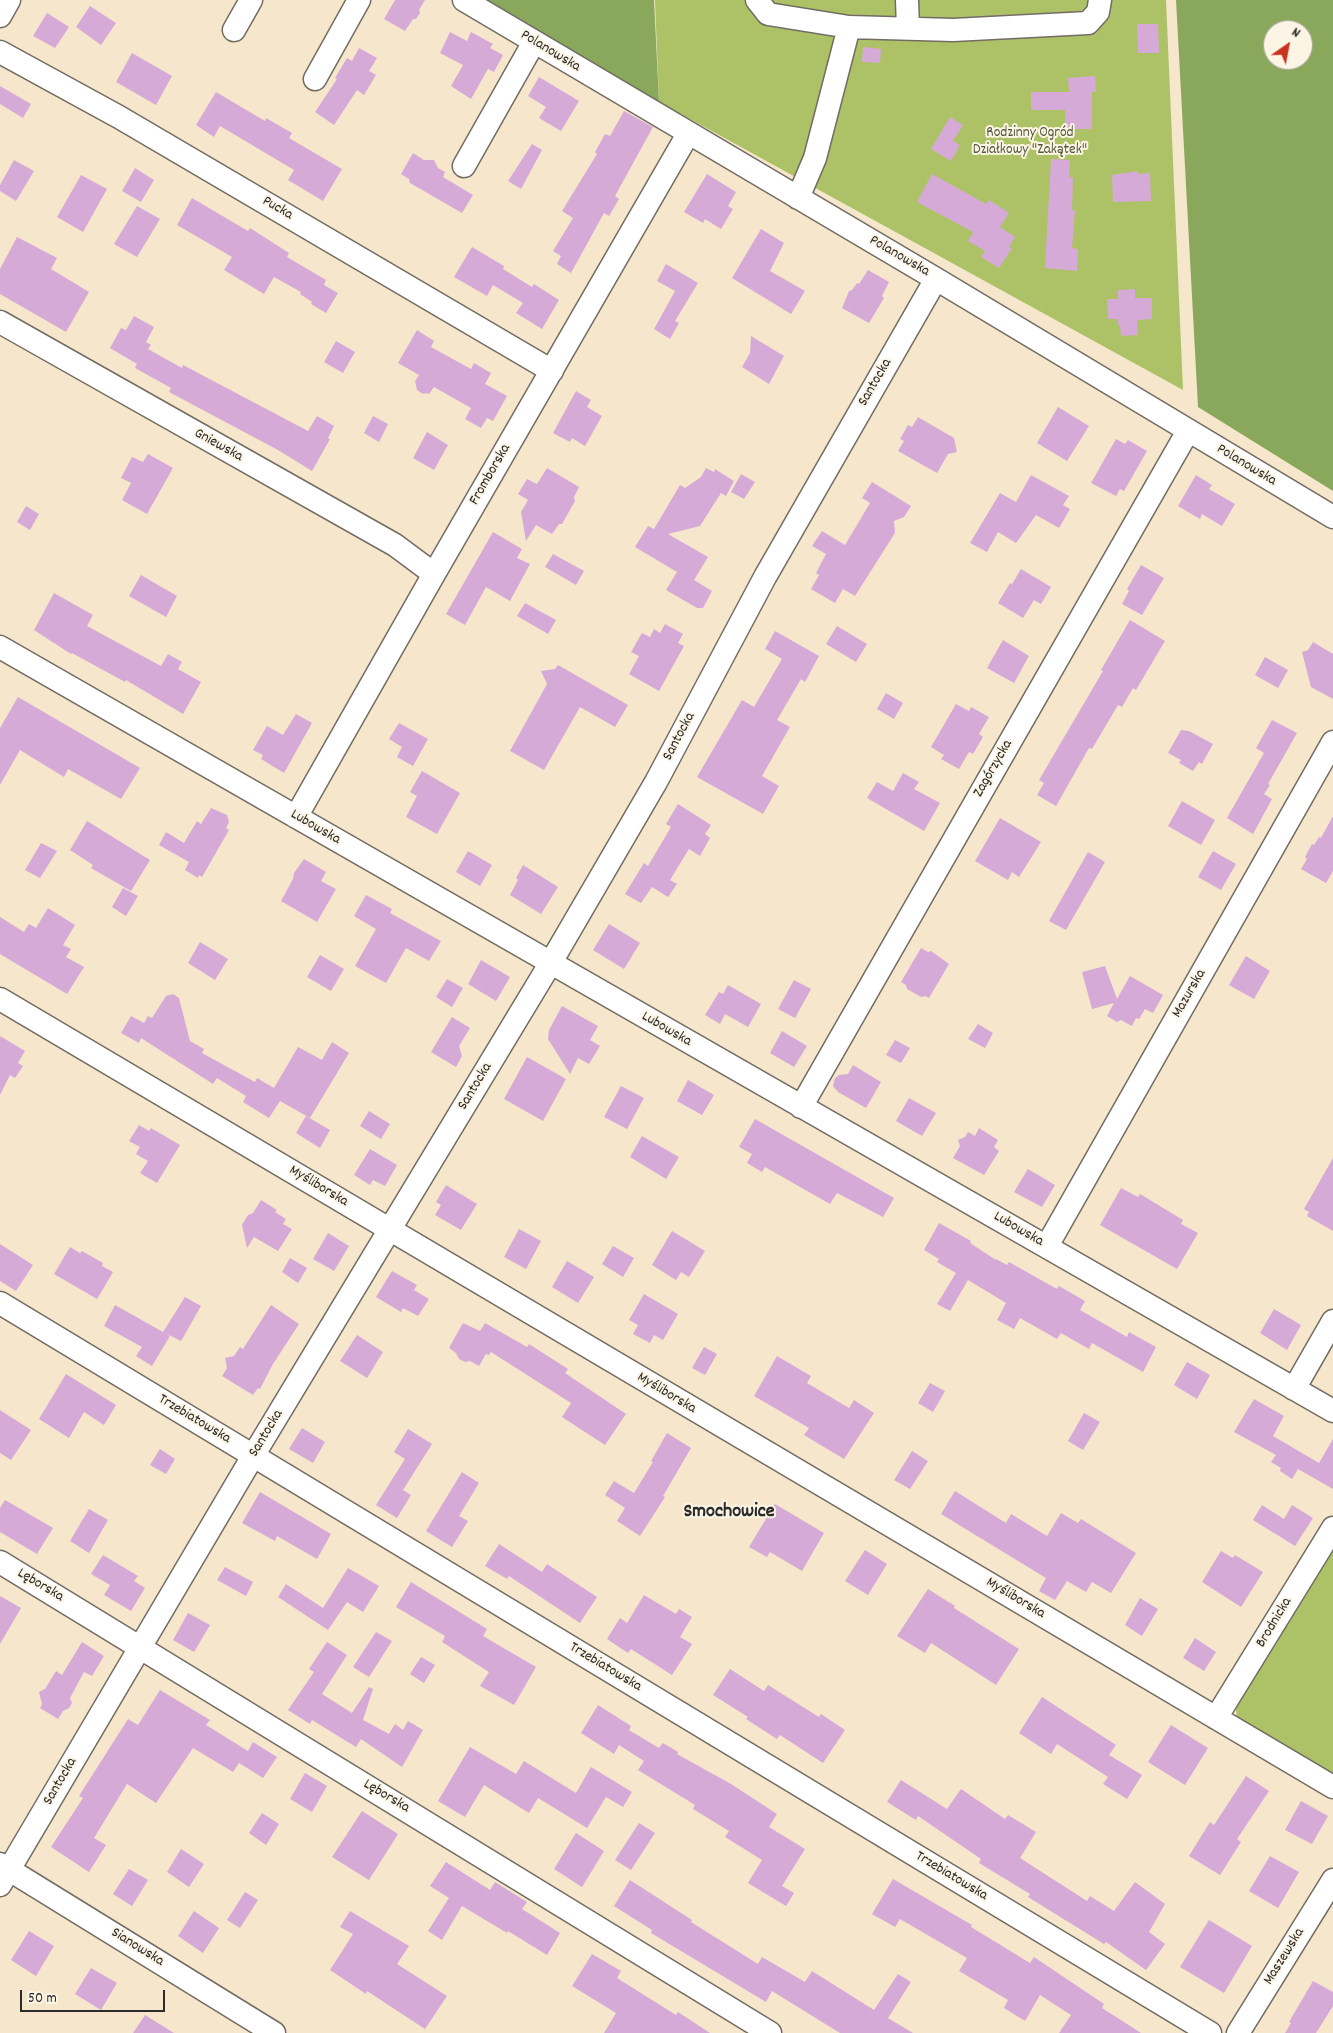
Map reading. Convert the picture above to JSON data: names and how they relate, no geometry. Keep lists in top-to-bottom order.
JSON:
{
  "streets": {
    "street": [
      "Polanowska",
      "Pucka",
      "Santocka",
      "Gniewska",
      "Fromborska",
      "Zagórzycka",
      "Lubowska",
      "Mazurska",
      "Myśliborska",
      "Trzebiatowska",
      "Lęborska",
      "Brodnicka",
      "Sianowska",
      "Maszewska"
    ]
  },
  "crossings": [
    ["Polanowska", "Santocka"],
    ["Polanowska", "Fromborska"],
    ["Polanowska", "Zagórzycka"],
    ["Pucka", "Fromborska"],
    ["Santocka", "Lubowska"],
    ["Santocka", "Myśliborska"],
    ["Santocka", "Trzebiatowska"],
    ["Santocka", "Lęborska"],
    ["Santocka", "Sianowska"],
    ["Gniewska", "Fromborska"],
    ["Fromborska", "Lubowska"],
    ["Zagórzycka", "Lubowska"],
    ["Lubowska", "Mazurska"],
    ["Myśliborska", "Brodnicka"]
  ],
  "districts": ["Smochowice"],
  "parks": ["Rodzinny Ogród Działkowy \"Zakątek\""],
  "scale_bar": "50 m",
  "north": "top right"
}
